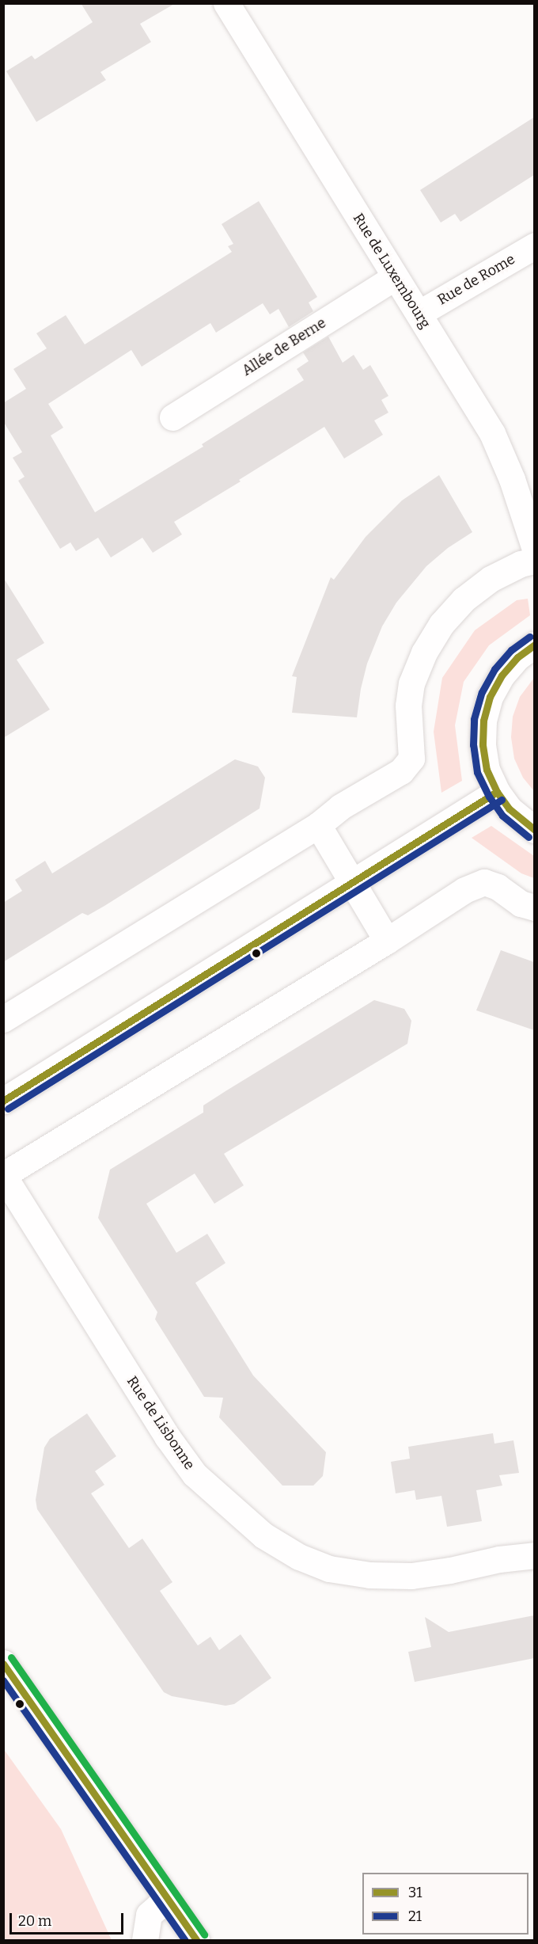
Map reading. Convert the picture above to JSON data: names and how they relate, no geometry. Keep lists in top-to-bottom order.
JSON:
{
  "streets": {
    "street": [
      "Rue de Luxembourg",
      "Rue de Rome",
      "Allée de Berne",
      "Rue de Lisbonne"
    ]
  },
  "crossings": [
    ["Rue de Luxembourg", "Rue de Rome"],
    ["Rue de Luxembourg", "Allée de Berne"]
  ],
  "lines": ["transit line 21", "transit line 31"],
  "legend": ["31", "21"],
  "scale_bar": "20 m"
}
